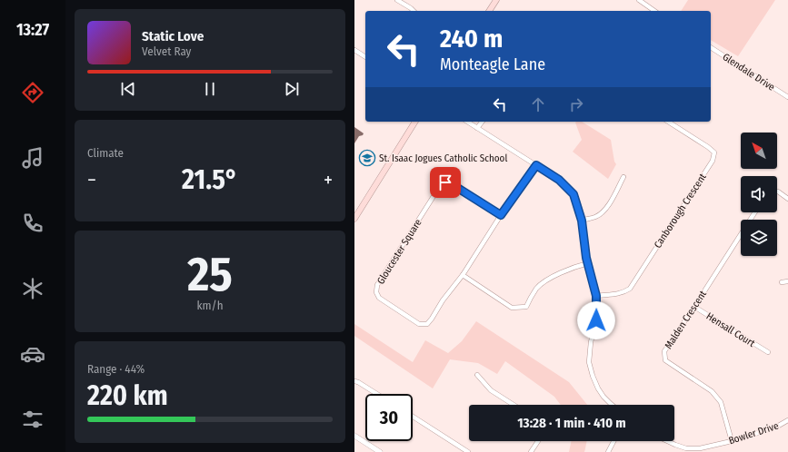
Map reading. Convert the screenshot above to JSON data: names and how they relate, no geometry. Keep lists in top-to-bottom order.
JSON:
{
  "streets": {
    "street": [
      "Glendale Drive",
      "Canborough Crescent",
      "Gloucester Square",
      "Malden Crescent",
      "Hensall Court",
      "Bowler Drive"
    ]
  },
  "crossings": [
    ["Malden Crescent", "Hensall Court"],
    ["Malden Crescent", "Bowler Drive"]
  ],
  "places": {
    "school or university": ["St. Isaac Jogues Catholic School"]
  },
  "north": "top left",
  "page": {
    "tabs": "13:27",
    "turn": ["240 m", "Monteagle Lane"],
    "song": ["Static Love", "Velvet Ray"],
    "tile": [
      "Climate",
      ["25", "km/h"],
      ["Range · 44%", "220 km"]
    ],
    "heat": ["−", "21.5°", "+"],
    "limit": "30",
    "trip": "13:28 · 1 min · 410 m"
  }
}
